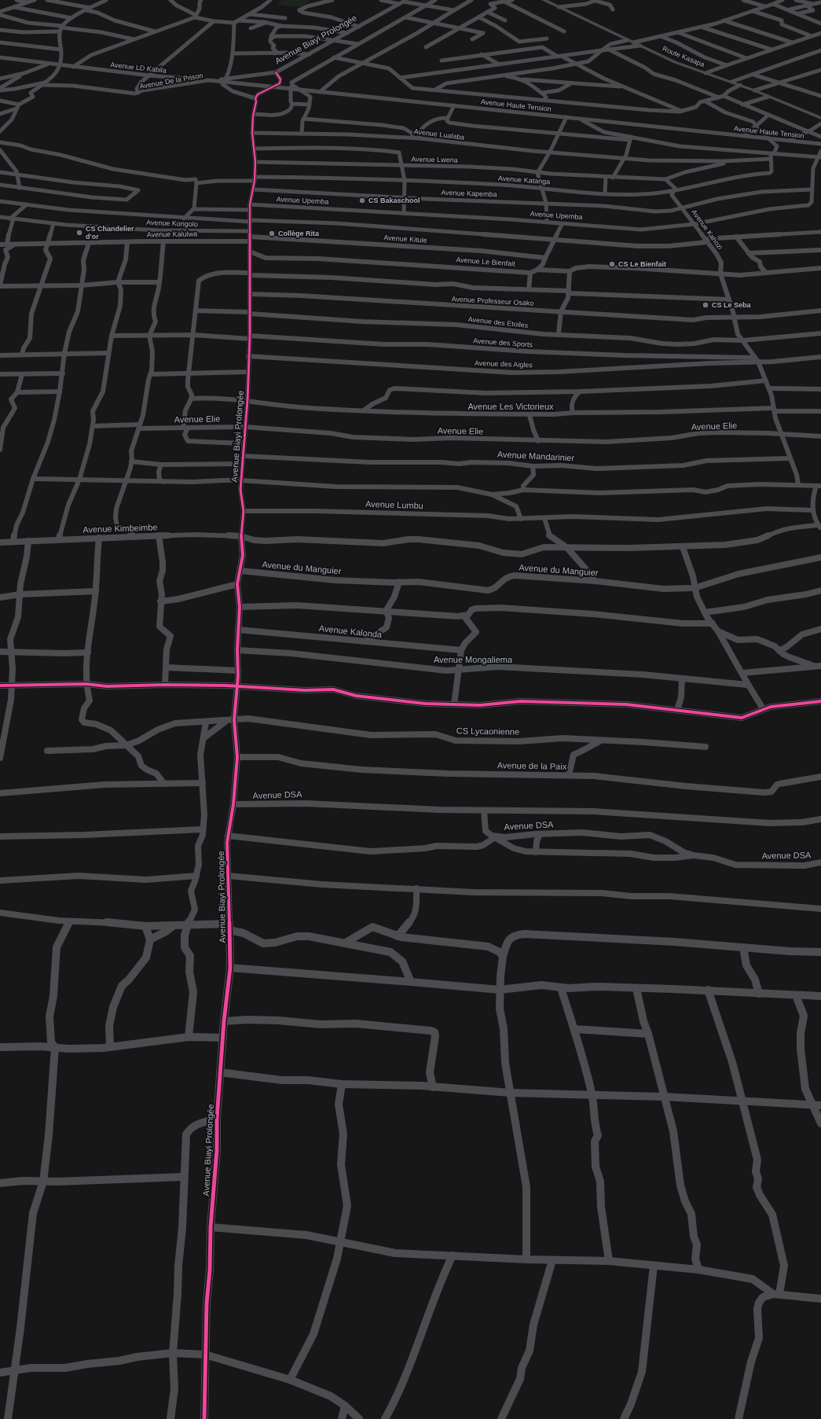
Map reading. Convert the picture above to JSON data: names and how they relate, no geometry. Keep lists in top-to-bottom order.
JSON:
{
  "streets": {
    "main road": ["Route Kasapa"],
    "street": [
      "Avenue Biayi Prolongée",
      "Avenue LD Kabila",
      "Avenue De la Prison",
      "Avenue Haute Tension",
      "Avenue Lualaba",
      "Avenue Lwena",
      "Avenue Katanga",
      "Avenue Kapemba",
      "Avenue Upemba",
      "Avenue Kongolo",
      "Avenue Kahozi",
      "Avenue Kalulwa",
      "Avenue Kitule",
      "Avenue Le Bienfait",
      "Avenue Professeur Osako",
      "Avenue des Etoiles",
      "Avenue des Sports",
      "Avenue des Aigles",
      "Avenue Les Victorieux",
      "Avenue Elie",
      "Avenue Mandarinier",
      "Avenue Lumbu",
      "Avenue Kimbeimbe",
      "Avenue du Manguier",
      "Avenue Kalonda",
      "Avenue Mongaliema",
      "CS Lycaonienne",
      "Avenue de la Paix",
      "Avenue DSA"
    ]
  },
  "crossings": [
    ["Avenue Biayi Prolongée", "Avenue Haute Tension"],
    ["Avenue Biayi Prolongée", "Avenue Lualaba"],
    ["Avenue Biayi Prolongée", "Avenue Lwena"],
    ["Avenue Biayi Prolongée", "Avenue Katanga"],
    ["Avenue Biayi Prolongée", "Avenue Kapemba"],
    ["Avenue Biayi Prolongée", "Avenue Upemba"],
    ["Avenue Biayi Prolongée", "Avenue Kongolo"],
    ["Avenue Biayi Prolongée", "Avenue Kalulwa"],
    ["Avenue Biayi Prolongée", "Avenue Kitule"],
    ["Avenue Biayi Prolongée", "Avenue Le Bienfait"],
    ["Avenue Biayi Prolongée", "Avenue Professeur Osako"],
    ["Avenue Biayi Prolongée", "Avenue des Etoiles"],
    ["Avenue Biayi Prolongée", "Avenue des Sports"],
    ["Avenue Biayi Prolongée", "Avenue des Aigles"],
    ["Avenue Biayi Prolongée", "Avenue Les Victorieux"],
    ["Avenue Biayi Prolongée", "Avenue Elie"],
    ["Avenue Biayi Prolongée", "Avenue Mandarinier"],
    ["Avenue Biayi Prolongée", "Avenue Lumbu"],
    ["Avenue Biayi Prolongée", "Avenue Kimbeimbe"],
    ["Avenue Biayi Prolongée", "Avenue du Manguier"],
    ["Avenue Biayi Prolongée", "Avenue Kalonda"],
    ["Avenue Biayi Prolongée", "Avenue Mongaliema"],
    ["Avenue Biayi Prolongée", "CS Lycaonienne"],
    ["Avenue Biayi Prolongée", "Avenue de la Paix"],
    ["Avenue Biayi Prolongée", "Avenue DSA"],
    ["Avenue LD Kabila", "Avenue De la Prison"],
    ["Avenue LD Kabila", "Avenue Haute Tension"],
    ["Avenue De la Prison", "Avenue Haute Tension"],
    ["Avenue Haute Tension", "Avenue Katanga"],
    ["Avenue Katanga", "Avenue Kahozi"],
    ["Avenue Kapemba", "Avenue Upemba"],
    ["Avenue Kapemba", "Avenue Kahozi"],
    ["Avenue Upemba", "Avenue Kahozi"],
    ["Avenue Kongolo", "Avenue Kalulwa"],
    ["Avenue Kongolo", "Avenue Kitule"],
    ["Avenue Kahozi", "Avenue Le Bienfait"],
    ["Avenue Kahozi", "Avenue Professeur Osako"],
    ["Avenue Kahozi", "Avenue des Etoiles"],
    ["Avenue Kahozi", "Avenue des Sports"],
    ["Avenue Kahozi", "Avenue des Aigles"],
    ["Avenue Kahozi", "Avenue Les Victorieux"],
    ["Avenue Kahozi", "Avenue Elie"],
    ["Avenue Kahozi", "Avenue Mandarinier"],
    ["Avenue Kalulwa", "Avenue Kitule"],
    ["Avenue des Sports", "Avenue des Aigles"]
  ],
  "places": [
    "CS Bakaschool",
    "CS Chandelier d'or",
    "Collège Rita",
    "CS Le Bienfait",
    "CS Le Seba"
  ]
}
